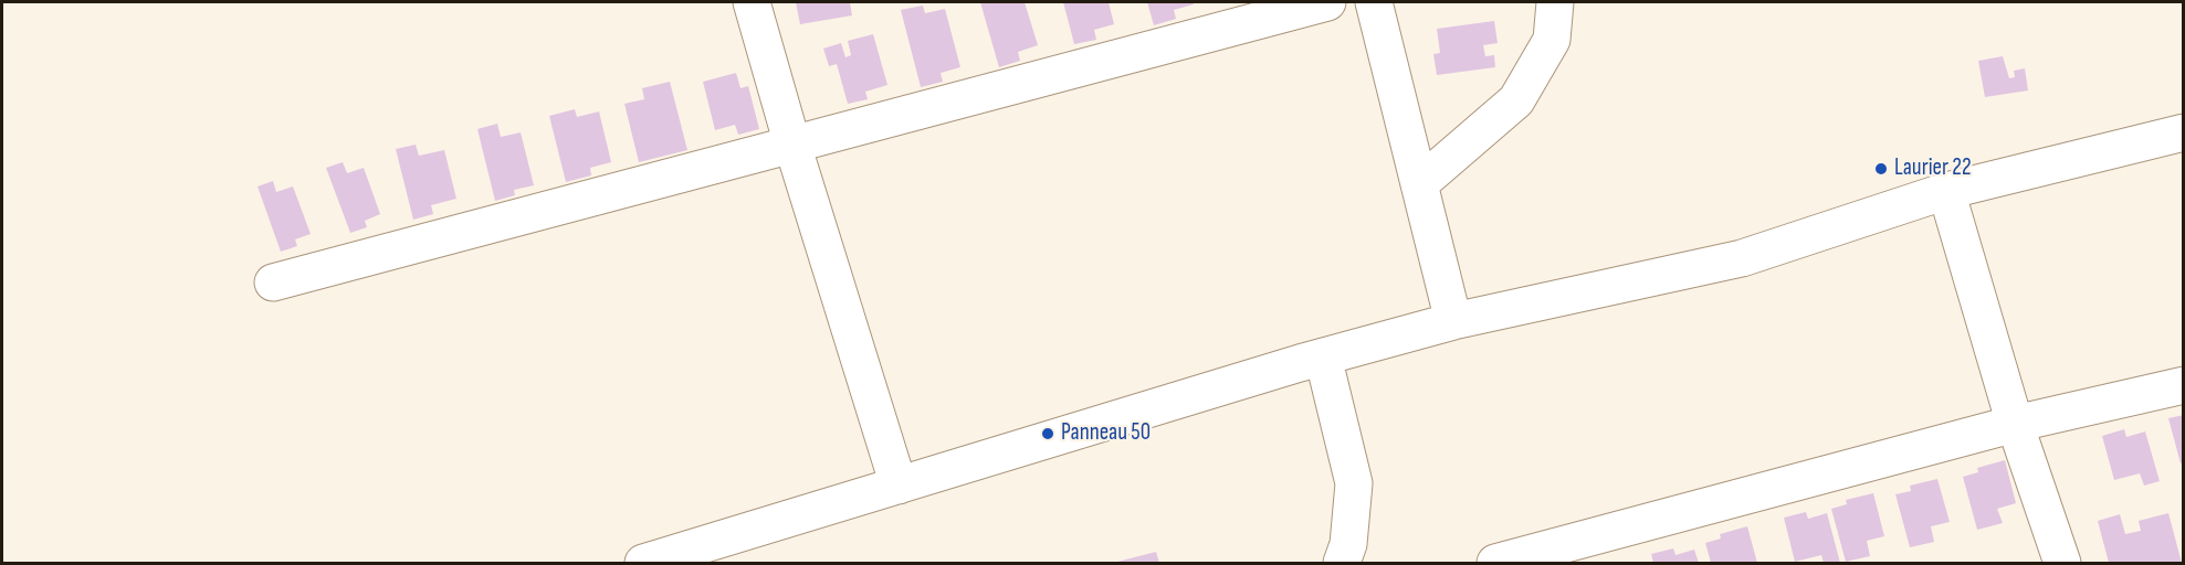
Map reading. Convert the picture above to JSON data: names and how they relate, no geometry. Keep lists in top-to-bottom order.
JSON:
{
  "places": ["Laurier 22", "Panneau 50"]
}
